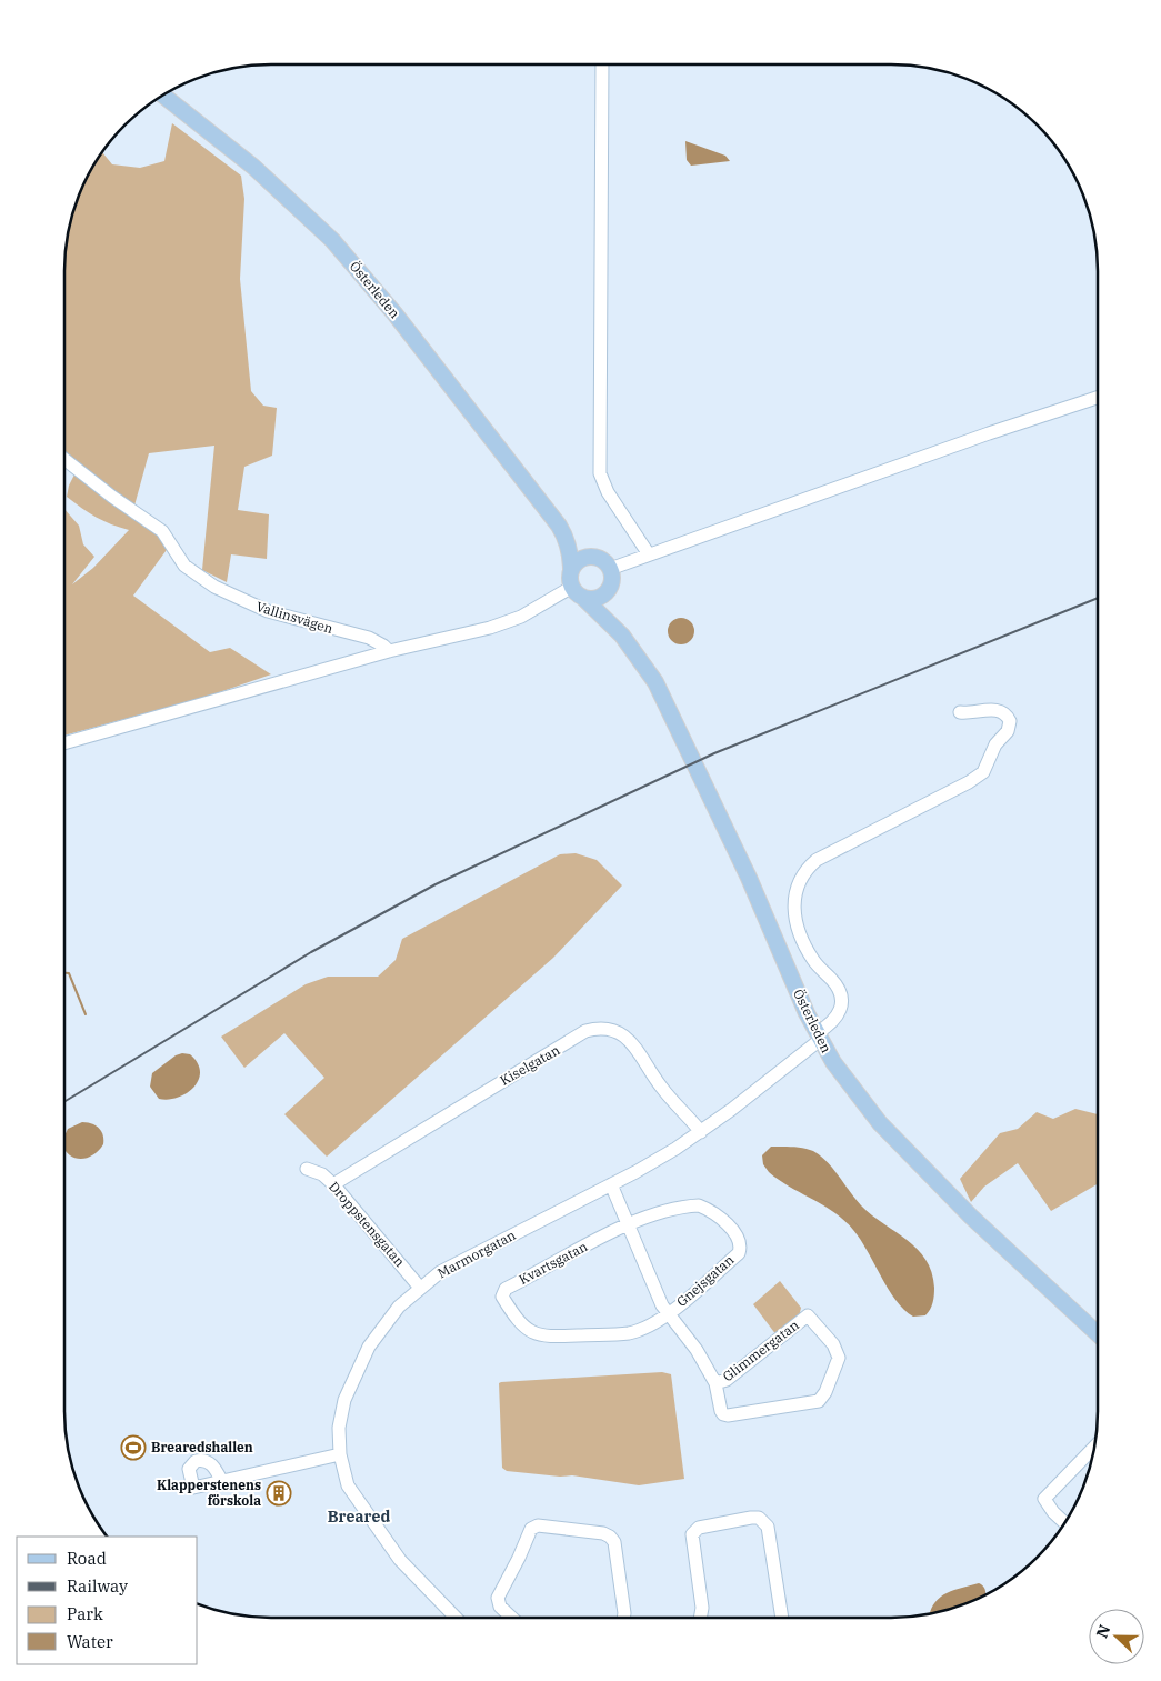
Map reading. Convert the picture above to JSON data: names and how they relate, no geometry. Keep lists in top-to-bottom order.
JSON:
{
  "streets": {
    "main road": ["Österleden"],
    "street": [
      "Vallinsvägen",
      "Kiselgatan",
      "Droppstensgatan",
      "Marmorgatan",
      "Kvartsgatan",
      "Gnejsgatan",
      "Glimmergatan"
    ]
  },
  "crossings": [
    ["Österleden", "Marmorgatan"],
    ["Kiselgatan", "Droppstensgatan"],
    ["Kiselgatan", "Marmorgatan"],
    ["Droppstensgatan", "Marmorgatan"],
    ["Marmorgatan", "Glimmergatan"],
    ["Kvartsgatan", "Gnejsgatan"],
    ["Kvartsgatan", "Glimmergatan"],
    ["Gnejsgatan", "Glimmergatan"]
  ],
  "districts": ["Breared"],
  "places": {
    "sports": ["Brearedshallen"],
    "building": ["Klapperstenens förskola"]
  },
  "legend": [
    "Road",
    "Railway",
    "Park",
    "Water"
  ],
  "north": "left"
}
